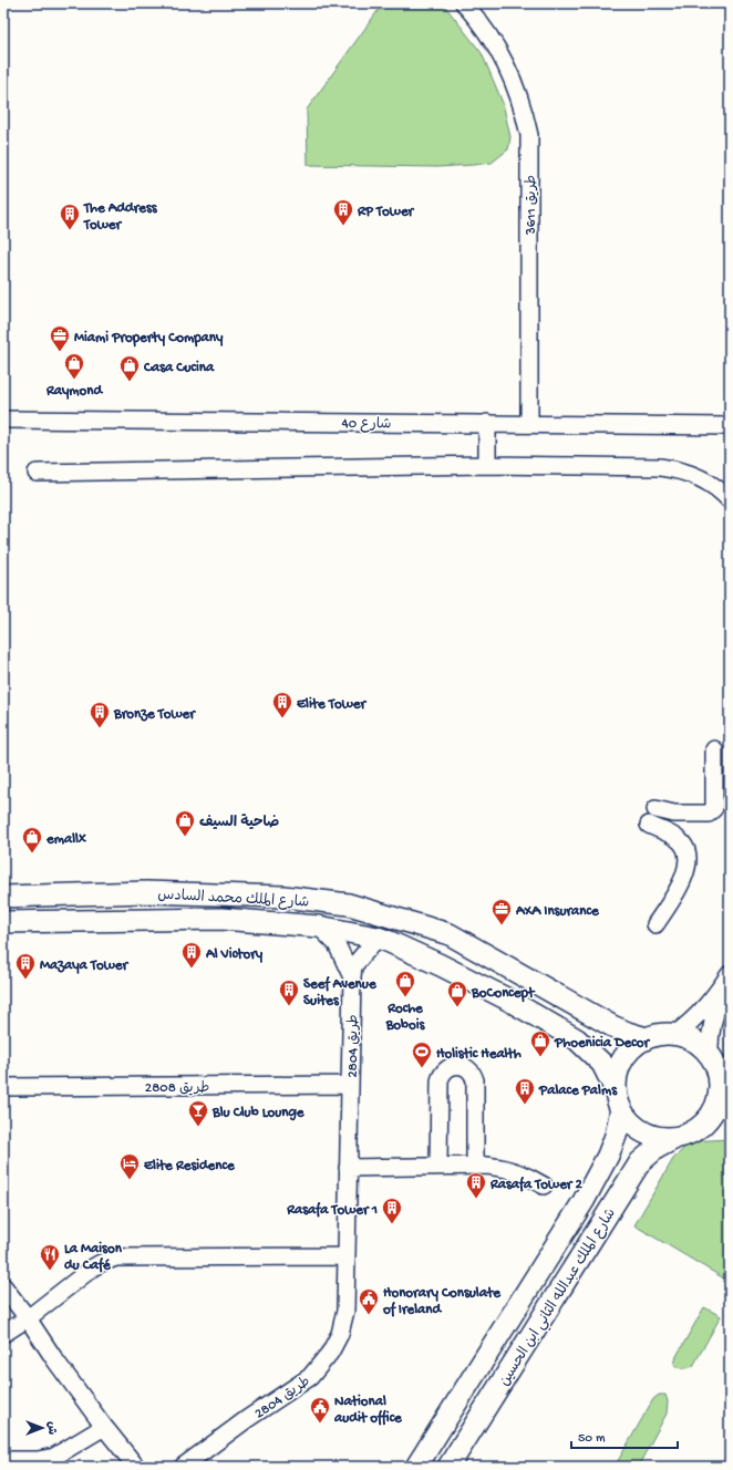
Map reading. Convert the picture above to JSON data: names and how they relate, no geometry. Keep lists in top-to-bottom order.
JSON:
{
  "streets": {
    "main road": ["شارع الملك محمد السادس", "شارع الملك عبدالله الثاني ابن الحسين"],
    "street": [
      "طريق 3611",
      "شارع 40",
      "طريق 2804",
      "طريق 2808"
    ]
  },
  "crossings": [
    ["طريق 3611", "شارع 40"],
    ["شارع الملك محمد السادس", "شارع الملك عبدالله الثاني ابن الحسين"],
    ["طريق 2804", "طريق 2808"]
  ],
  "places": {
    "building": [
      "RP Tower",
      "The Address Tower",
      "Elite Tower",
      "Bronze Tower",
      "Al Victory",
      "Mazaya Tower",
      "Seef Avenue Suites",
      "Palace Palms",
      "Rasafa Tower 2",
      "Rasafa Tower 1"
    ],
    "office": ["Miami Property Company", "AXA Insurance"],
    "shop": [
      "Raymond",
      "Casa Cucina",
      "ضاحية السيف",
      "emallx",
      "Roche Bobois",
      "BoConcept",
      "Phoenicia Decor"
    ],
    "sports": ["Holistic Health"],
    "bar": ["Blu Club Lounge"],
    "hotel": ["Elite Residence"],
    "restaurant": ["La Maison du Café"],
    "public building": ["Honorary Consulate of Ireland", "National audit office"]
  },
  "scale_bar": "50 m",
  "north": "right"
}
